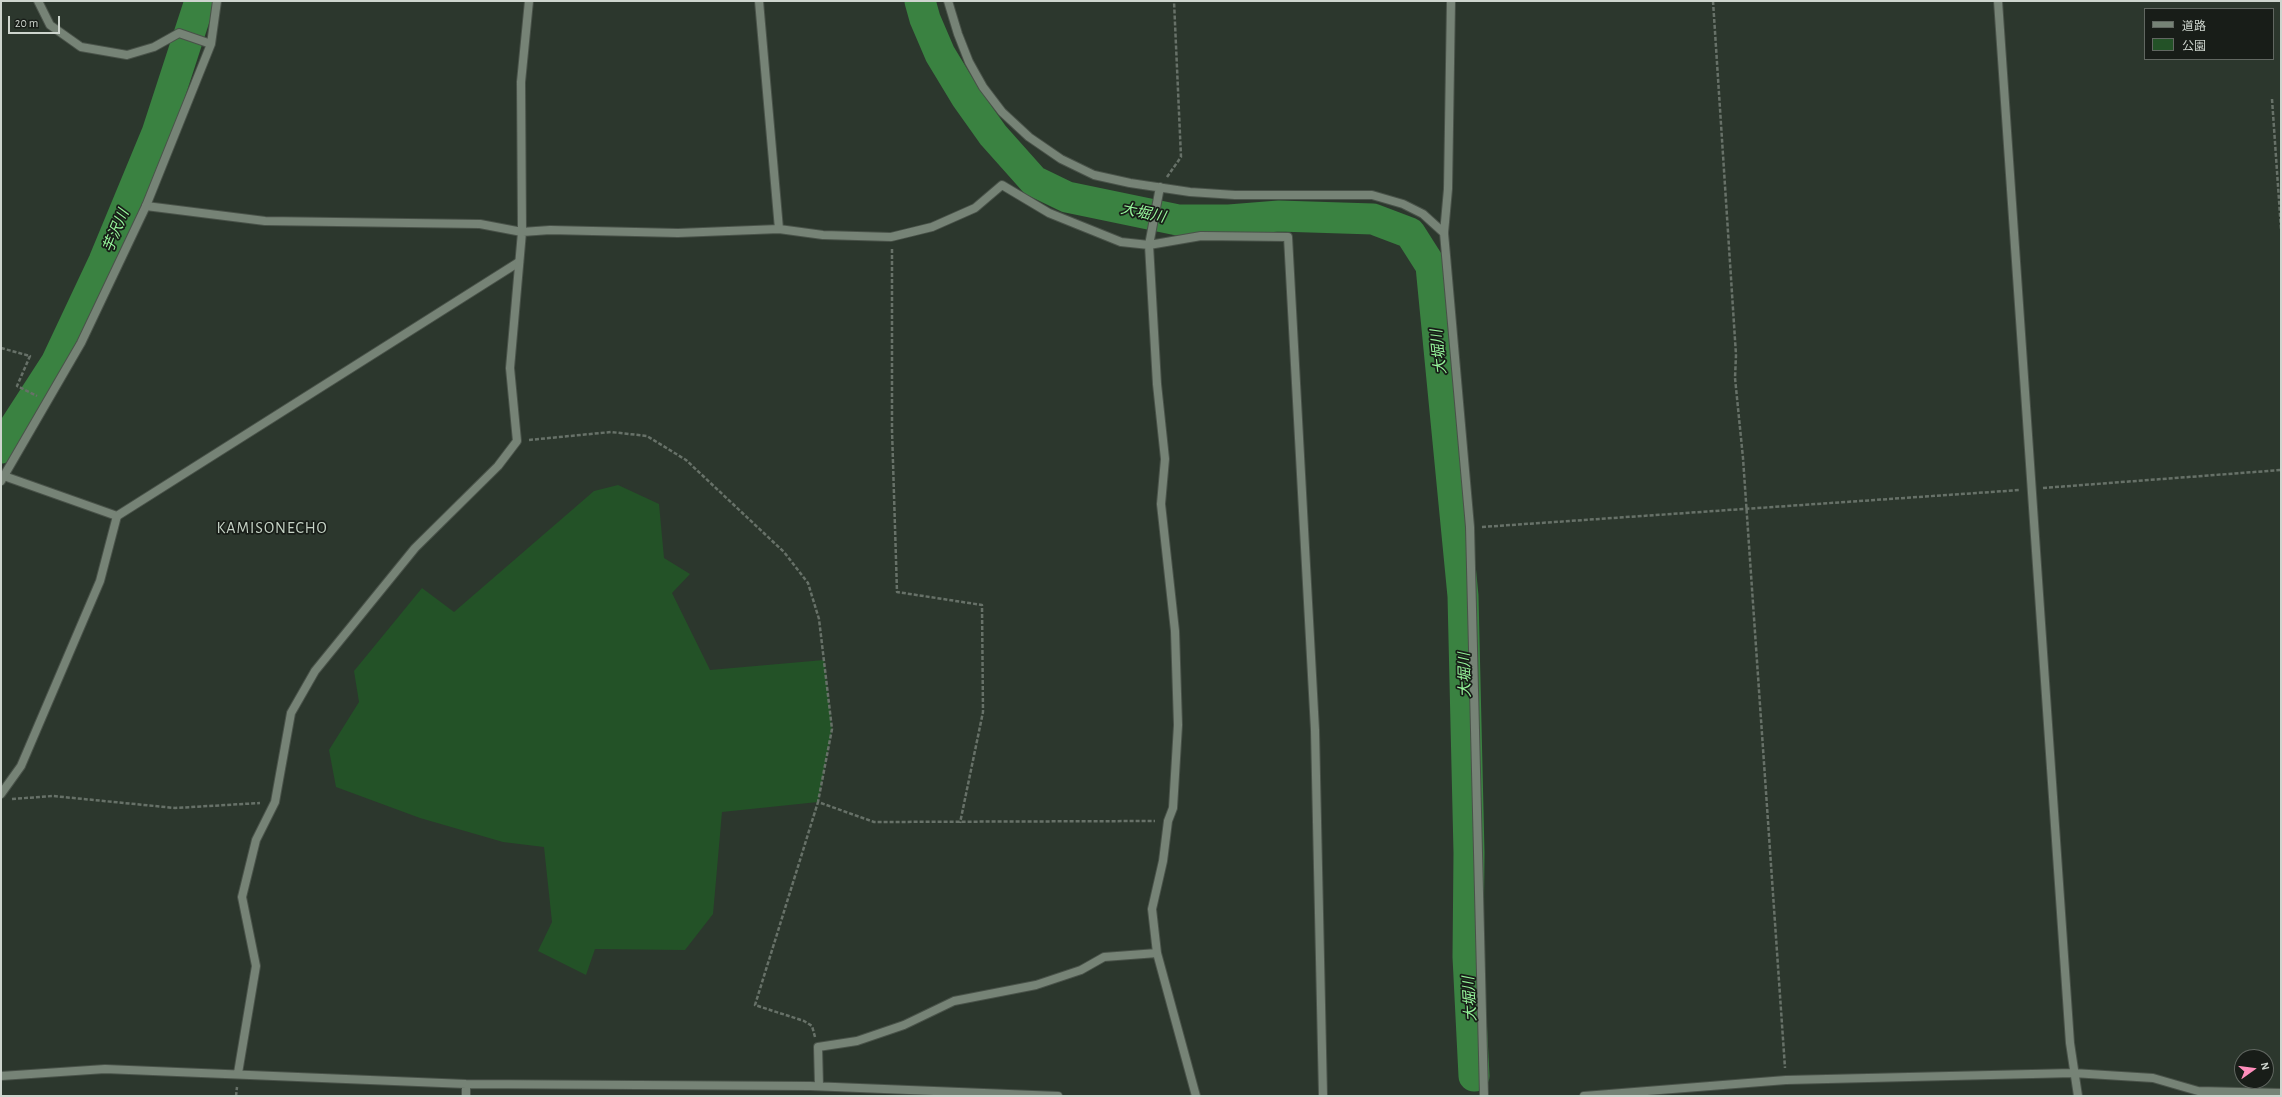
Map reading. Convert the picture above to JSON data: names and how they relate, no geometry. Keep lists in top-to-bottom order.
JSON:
{
  "districts": ["KAMISONECHO"],
  "water": ["大堀川", "芋沢川"],
  "legend": ["道路", "公園"],
  "scale_bar": "20 m",
  "north": "right"
}
